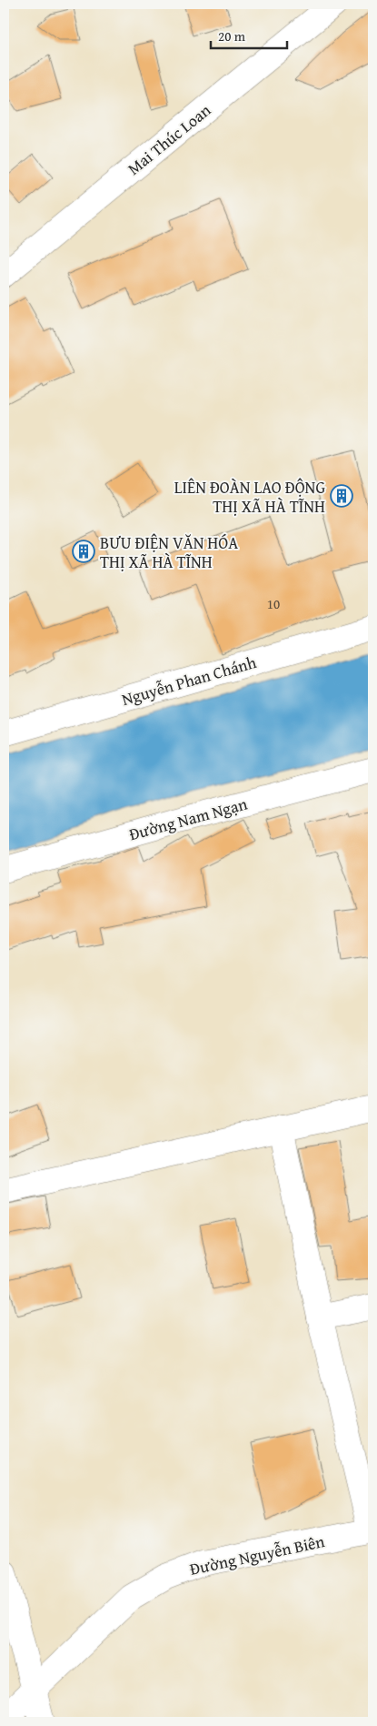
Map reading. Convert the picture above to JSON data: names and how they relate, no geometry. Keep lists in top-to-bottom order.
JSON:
{
  "streets": {
    "street": [
      "Mai Thúc Loan",
      "Nguyễn Phan Chánh",
      "Đường Nam Ngạn",
      "Đường Nguyễn Biên"
    ]
  },
  "places": {
    "building": ["LIÊN ĐOÀN LAO ĐỘNG THỊ XÃ HÀ TĨNH", "BƯU ĐIỆN VĂN HÓA THỊ XÃ HÀ TĨNH"]
  },
  "house_numbers": ["10"],
  "scale_bar": "20 m"
}
